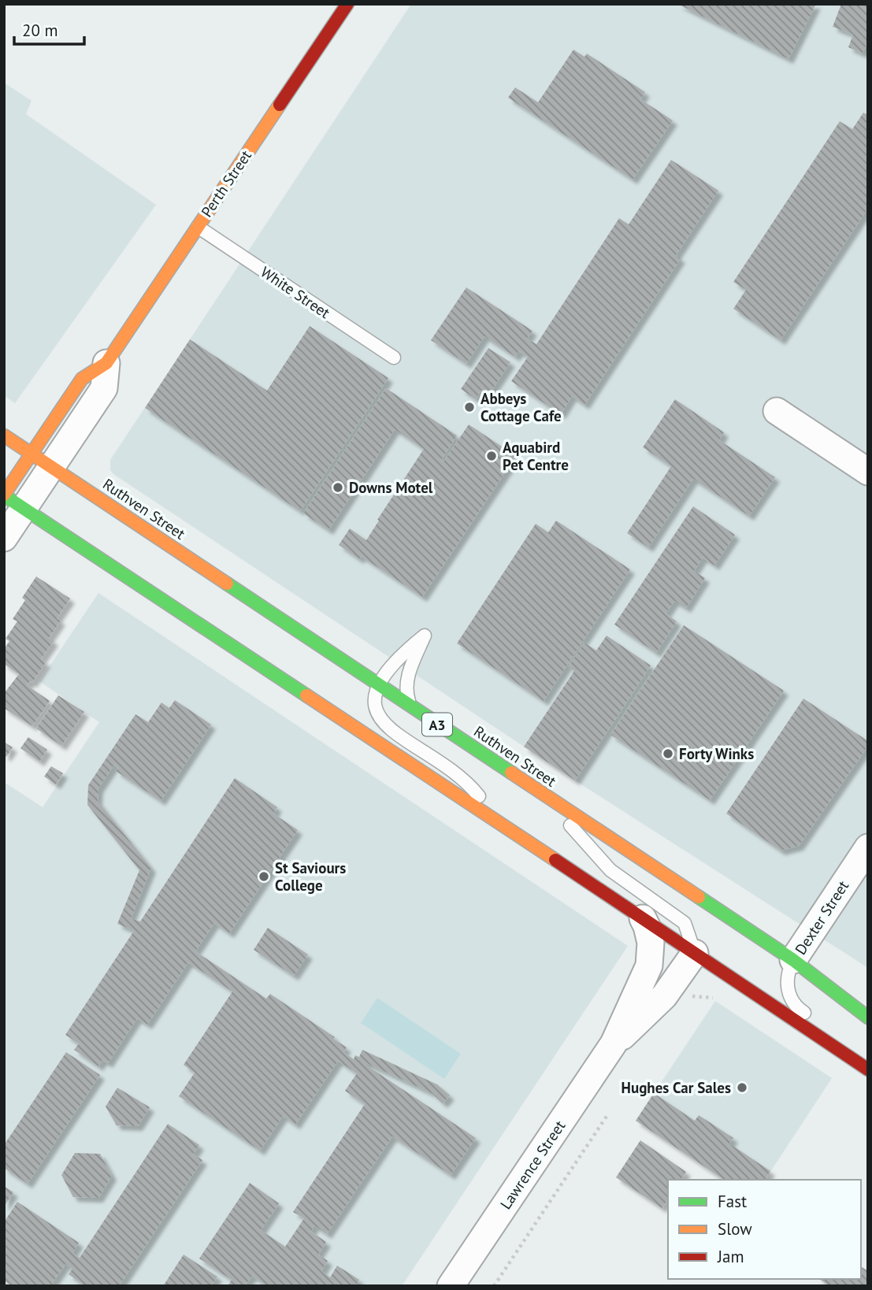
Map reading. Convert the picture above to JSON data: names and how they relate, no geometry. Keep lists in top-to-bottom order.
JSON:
{
  "streets": {
    "main road": ["Perth Street", "Ruthven Street", "A3"],
    "street": ["Dexter Street", "Lawrence Street"],
    "lane": ["White Street"]
  },
  "crossings": [
    ["Perth Street", "White Street"],
    ["Perth Street", "Ruthven Street"],
    ["Ruthven Street", "Dexter Street"]
  ],
  "places": [
    "Abbeys Cottage Cafe",
    "Aquabird Pet Centre",
    "Downs Motel",
    "Forty Winks",
    "St Saviours College",
    "Hughes Car Sales"
  ],
  "legend": ["Fast", "Slow", "Jam"],
  "scale_bar": "20 m"
}
